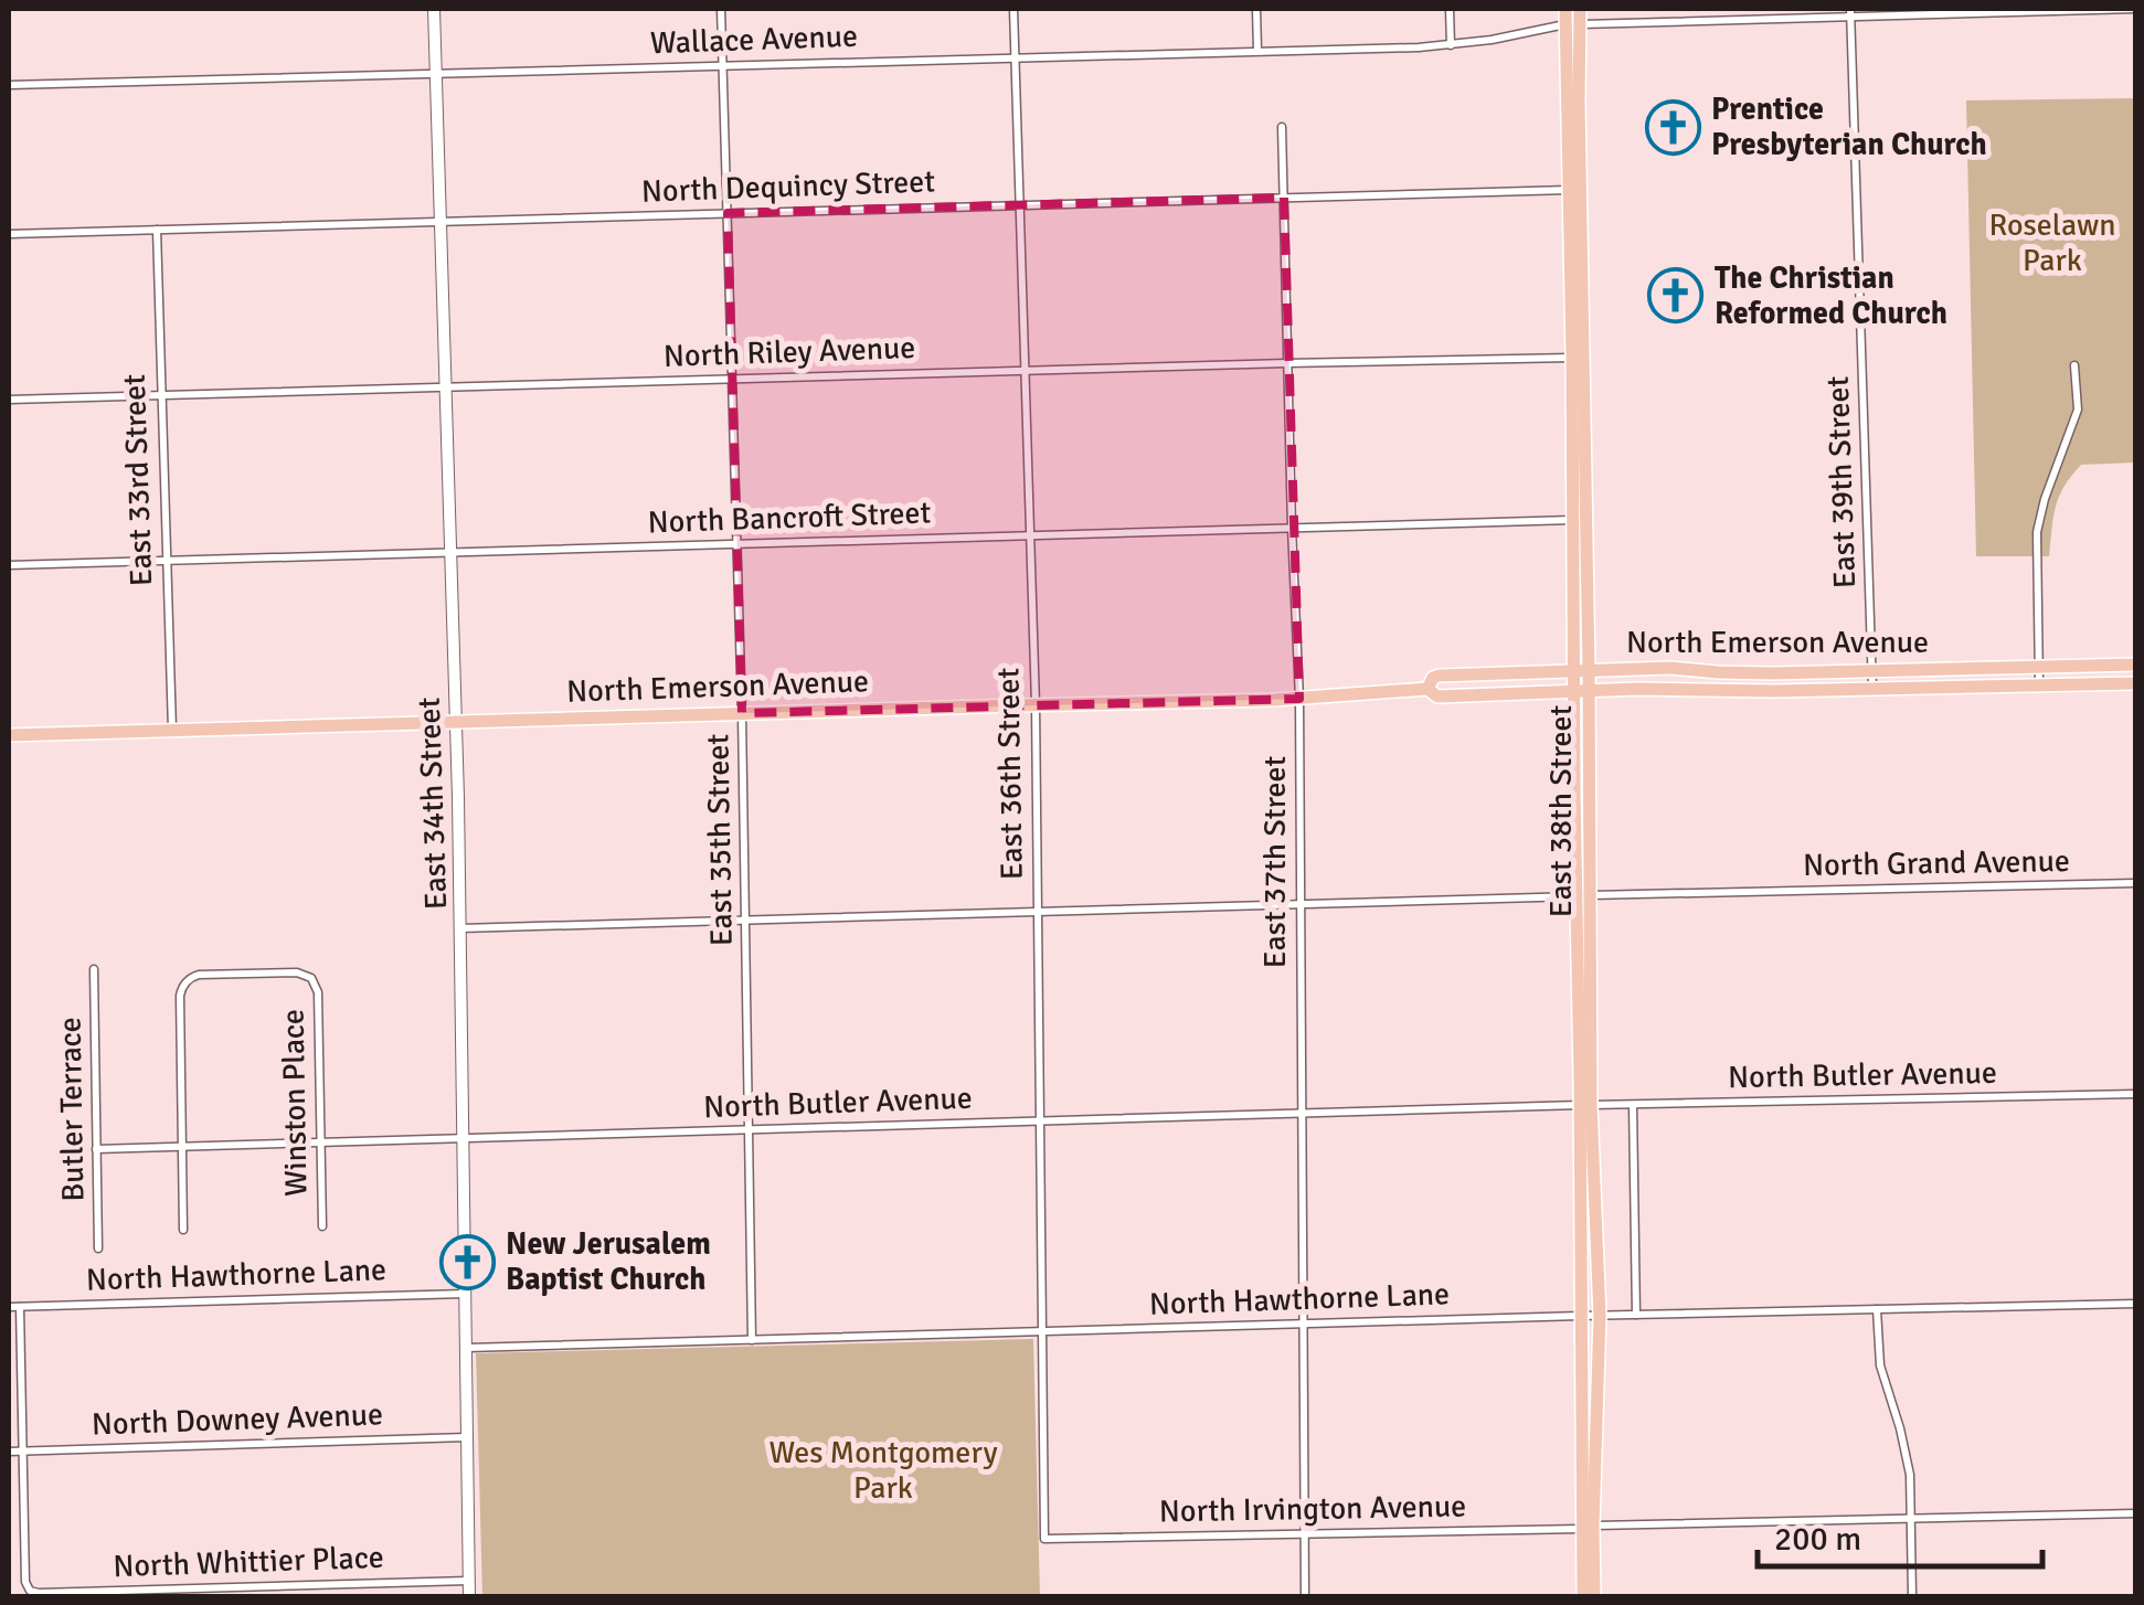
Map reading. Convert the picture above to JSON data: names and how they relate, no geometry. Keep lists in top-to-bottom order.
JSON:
{
  "streets": {
    "main road": ["North Emerson Avenue", "East 34th Street", "East 38th Street"],
    "street": [
      "Wallace Avenue",
      "North Dequincy Street",
      "North Riley Avenue",
      "East 33rd Street",
      "East 39th Street",
      "North Bancroft Street",
      "East 36th Street",
      "East 35th Street",
      "East 37th Street",
      "North Grand Avenue",
      "North Butler Avenue",
      "Winston Place",
      "Butler Terrace",
      "North Hawthorne Lane",
      "North Downey Avenue",
      "North Irvington Avenue",
      "North Whittier Place"
    ]
  },
  "crossings": [
    ["Wallace Avenue", "East 39th Street"],
    ["Wallace Avenue", "East 36th Street"],
    ["Wallace Avenue", "East 34th Street"],
    ["Wallace Avenue", "East 38th Street"],
    ["Wallace Avenue", "East 35th Street"],
    ["North Dequincy Street", "East 33rd Street"],
    ["North Dequincy Street", "East 36th Street"],
    ["North Dequincy Street", "East 34th Street"],
    ["North Dequincy Street", "East 38th Street"],
    ["North Dequincy Street", "East 35th Street"],
    ["North Dequincy Street", "East 37th Street"],
    ["North Riley Avenue", "East 33rd Street"],
    ["North Riley Avenue", "East 36th Street"],
    ["North Riley Avenue", "East 34th Street"],
    ["North Riley Avenue", "East 38th Street"],
    ["North Riley Avenue", "East 35th Street"],
    ["North Riley Avenue", "East 37th Street"],
    ["East 33rd Street", "North Bancroft Street"],
    ["East 33rd Street", "North Emerson Avenue"],
    ["East 39th Street", "North Emerson Avenue"],
    ["North Bancroft Street", "East 36th Street"],
    ["North Bancroft Street", "East 34th Street"],
    ["North Bancroft Street", "East 38th Street"],
    ["North Bancroft Street", "East 35th Street"],
    ["North Bancroft Street", "East 37th Street"],
    ["North Emerson Avenue", "East 36th Street"],
    ["North Emerson Avenue", "East 34th Street"],
    ["North Emerson Avenue", "East 38th Street"],
    ["North Emerson Avenue", "East 35th Street"],
    ["North Emerson Avenue", "East 37th Street"],
    ["East 36th Street", "North Grand Avenue"],
    ["East 36th Street", "North Butler Avenue"],
    ["East 36th Street", "North Hawthorne Lane"],
    ["East 36th Street", "North Irvington Avenue"],
    ["East 34th Street", "North Grand Avenue"],
    ["East 34th Street", "North Butler Avenue"],
    ["East 34th Street", "North Hawthorne Lane"],
    ["East 34th Street", "North Downey Avenue"],
    ["East 34th Street", "North Whittier Place"],
    ["East 38th Street", "North Grand Avenue"],
    ["East 38th Street", "North Butler Avenue"],
    ["East 38th Street", "North Hawthorne Lane"],
    ["East 38th Street", "North Irvington Avenue"],
    ["East 35th Street", "North Grand Avenue"],
    ["East 35th Street", "North Butler Avenue"],
    ["East 35th Street", "North Hawthorne Lane"],
    ["East 37th Street", "North Grand Avenue"],
    ["East 37th Street", "North Butler Avenue"],
    ["East 37th Street", "North Hawthorne Lane"],
    ["East 37th Street", "North Irvington Avenue"],
    ["North Butler Avenue", "Winston Place"],
    ["North Butler Avenue", "Butler Terrace"],
    ["North Downey Avenue", "North Whittier Place"]
  ],
  "parks": ["Roselawn Park", "Wes Montgomery Park"],
  "places": {
    "church": ["Prentice Presbyterian Church", "The Christian Reformed Church", "New Jerusalem Baptist Church"]
  },
  "scale_bar": "200 m"
}
